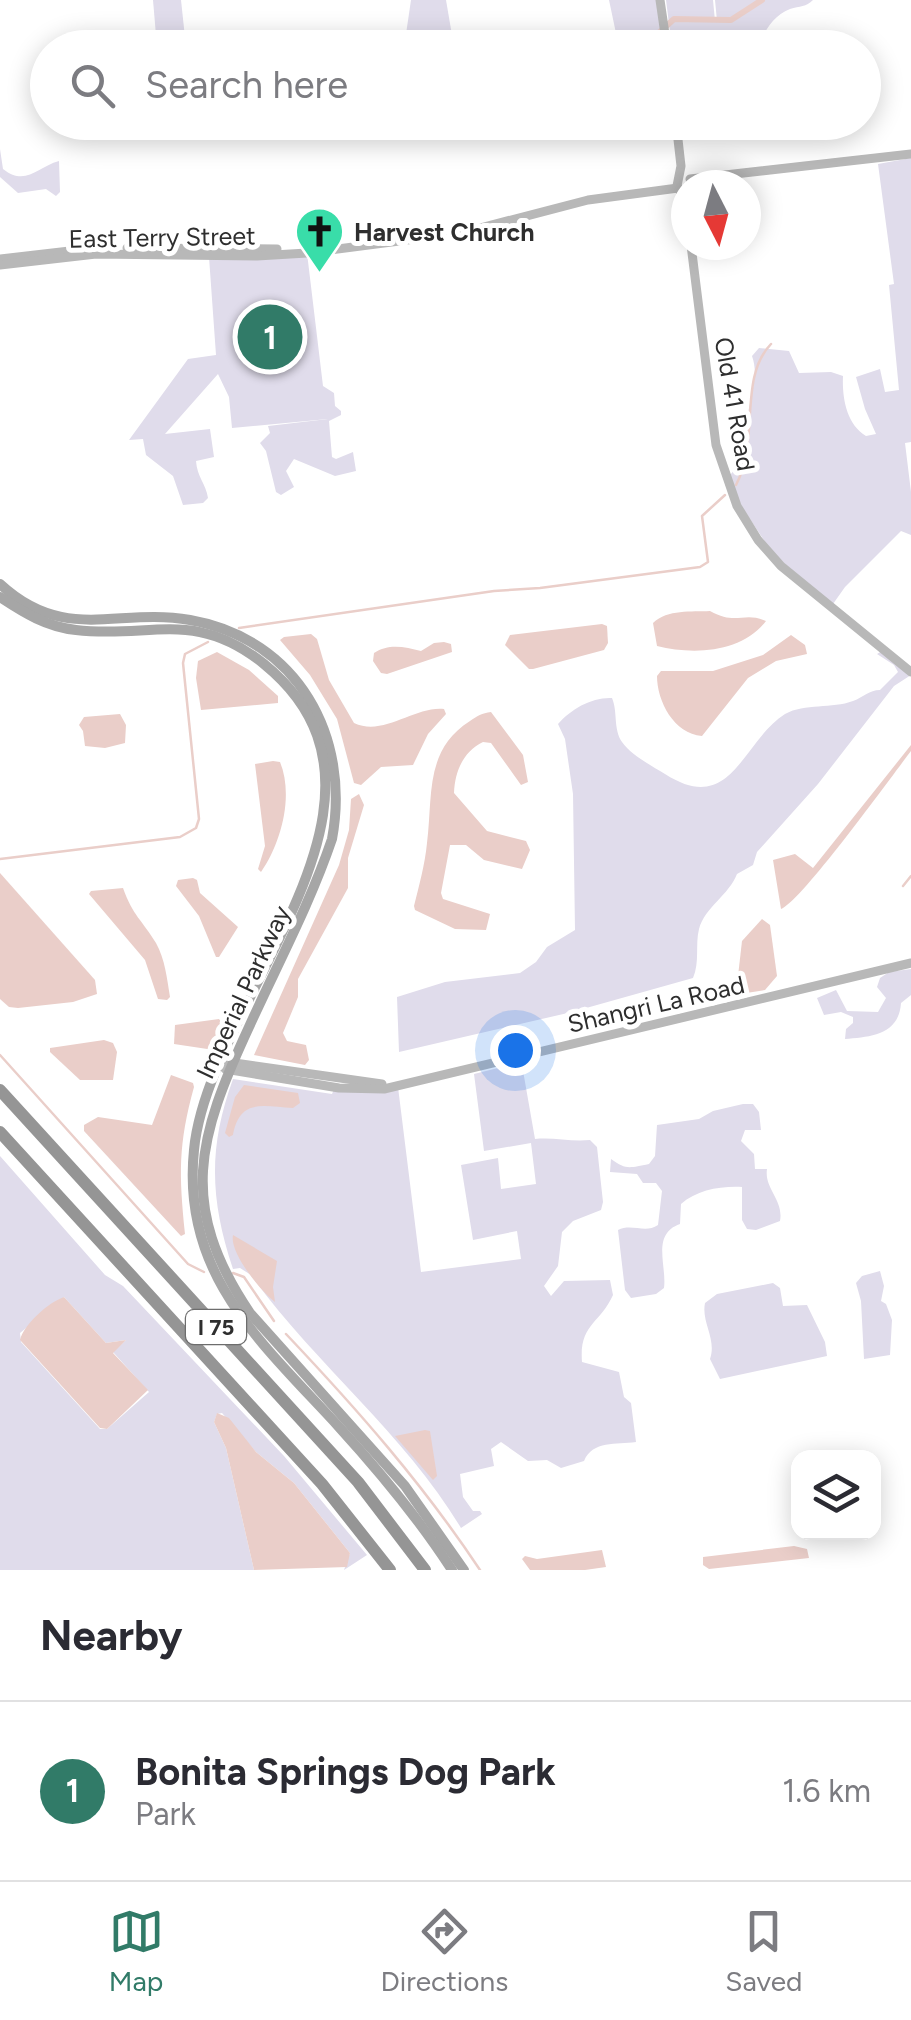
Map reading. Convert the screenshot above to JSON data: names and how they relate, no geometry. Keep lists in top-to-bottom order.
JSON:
{
  "streets": {
    "highway": ["I 75"],
    "main road": ["Imperial Parkway"],
    "street": ["East Terry Street", "Old 41 Road", "Shangri La Road"]
  },
  "crossings": [
    ["Imperial Parkway", "Shangri La Road"]
  ],
  "places": {
    "church": ["Harvest Church"]
  },
  "north": "bottom",
  "page": {
    "search": "Search here",
    "pins": "1",
    "heading": "Nearby",
    "list": [
      {
        "mark": "1",
        "name": "Bonita Springs Dog Park",
        "note": "Park",
        "value": "1.6 km"
      }
    ],
    "nav": ["Map", "Directions", "Saved"]
  }
}
